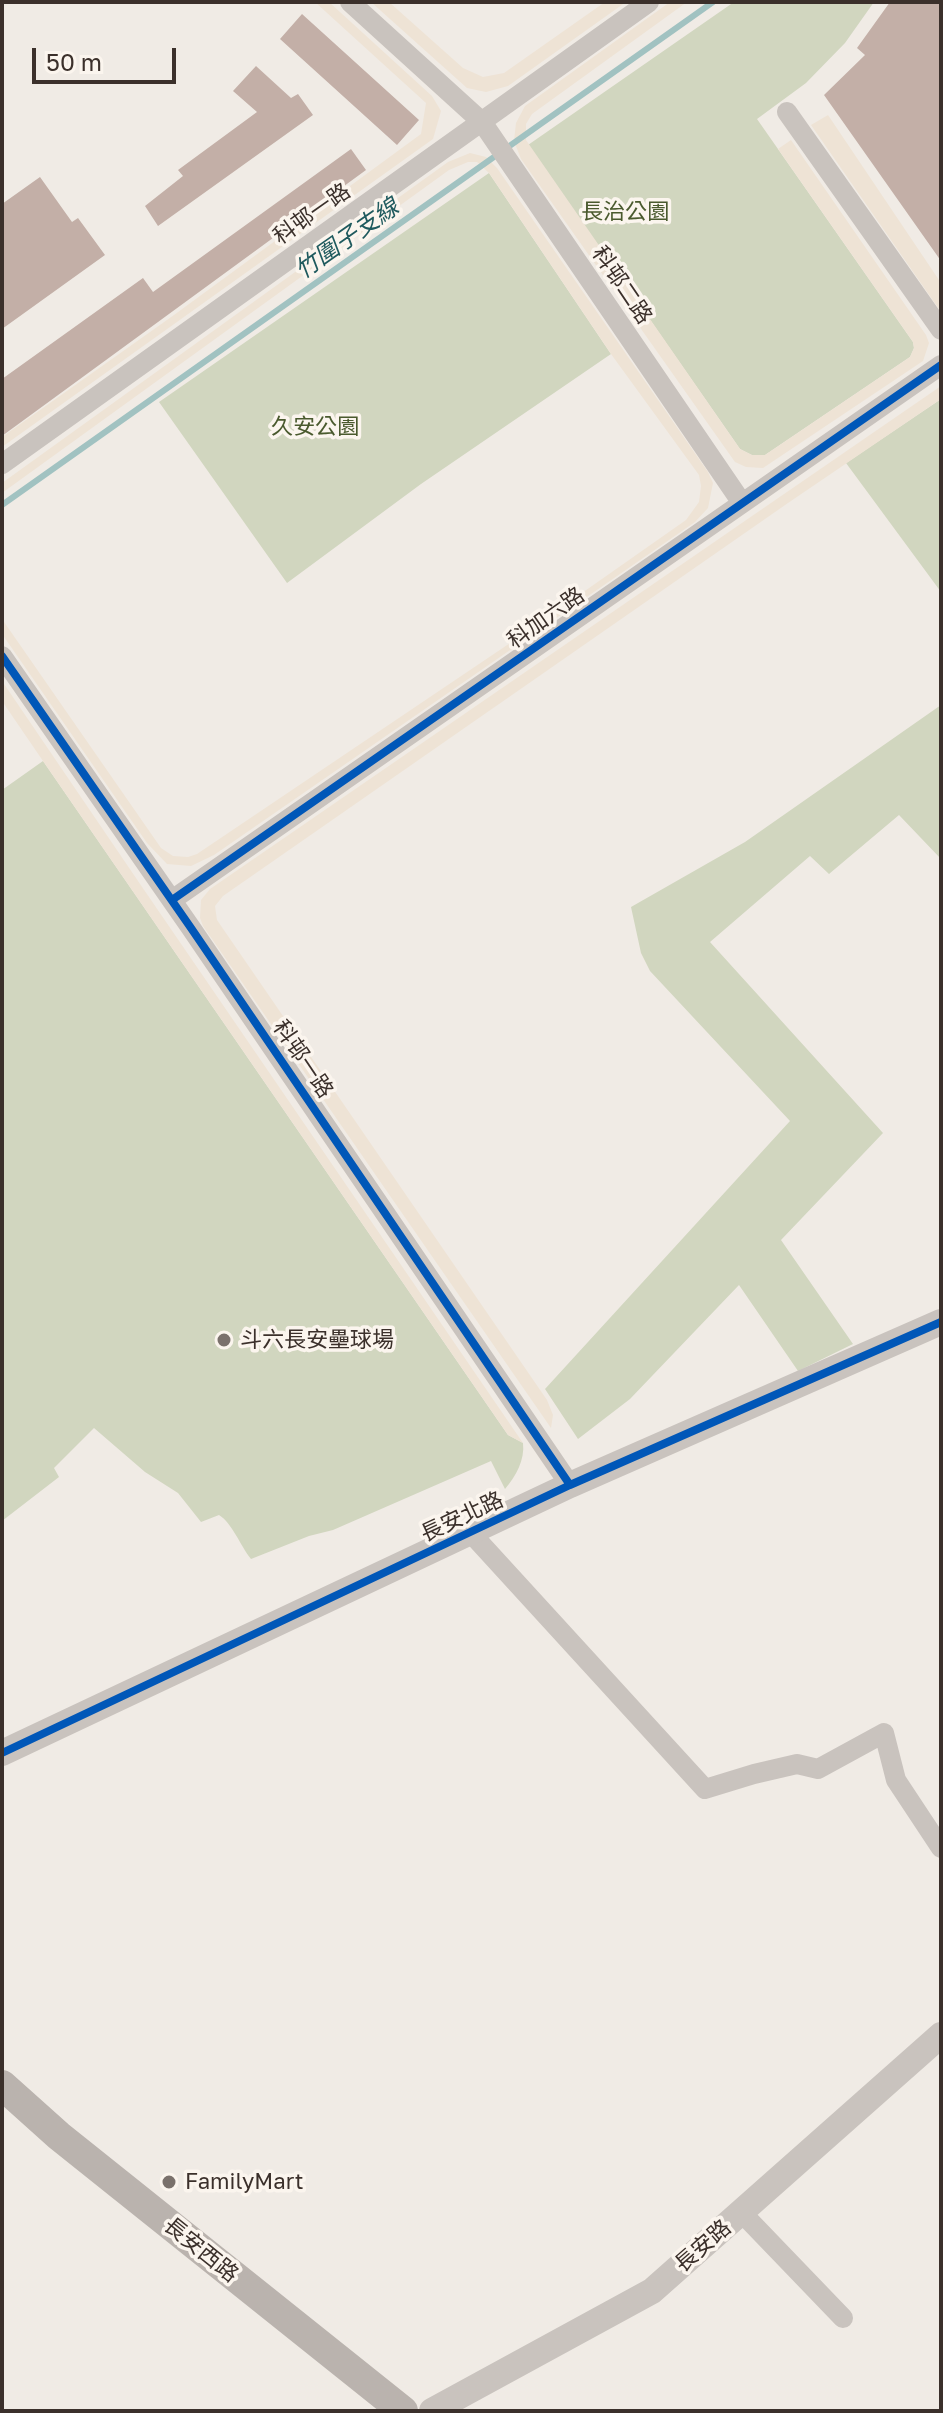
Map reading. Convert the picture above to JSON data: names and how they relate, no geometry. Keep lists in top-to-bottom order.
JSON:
{
  "streets": {
    "main road": ["長安西路"],
    "street": [
      "科邨一路",
      "科邨二路",
      "科加六路",
      "長安北路",
      "長安路"
    ]
  },
  "crossings": [
    ["科邨一路", "科邨二路"],
    ["科邨一路", "科加六路"],
    ["科邨一路", "長安北路"],
    ["科邨二路", "科加六路"]
  ],
  "water": ["竹圍子支線"],
  "parks": ["長治公園", "久安公園"],
  "places": ["斗六長安壘球場", "FamilyMart"],
  "scale_bar": "50 m"
}
